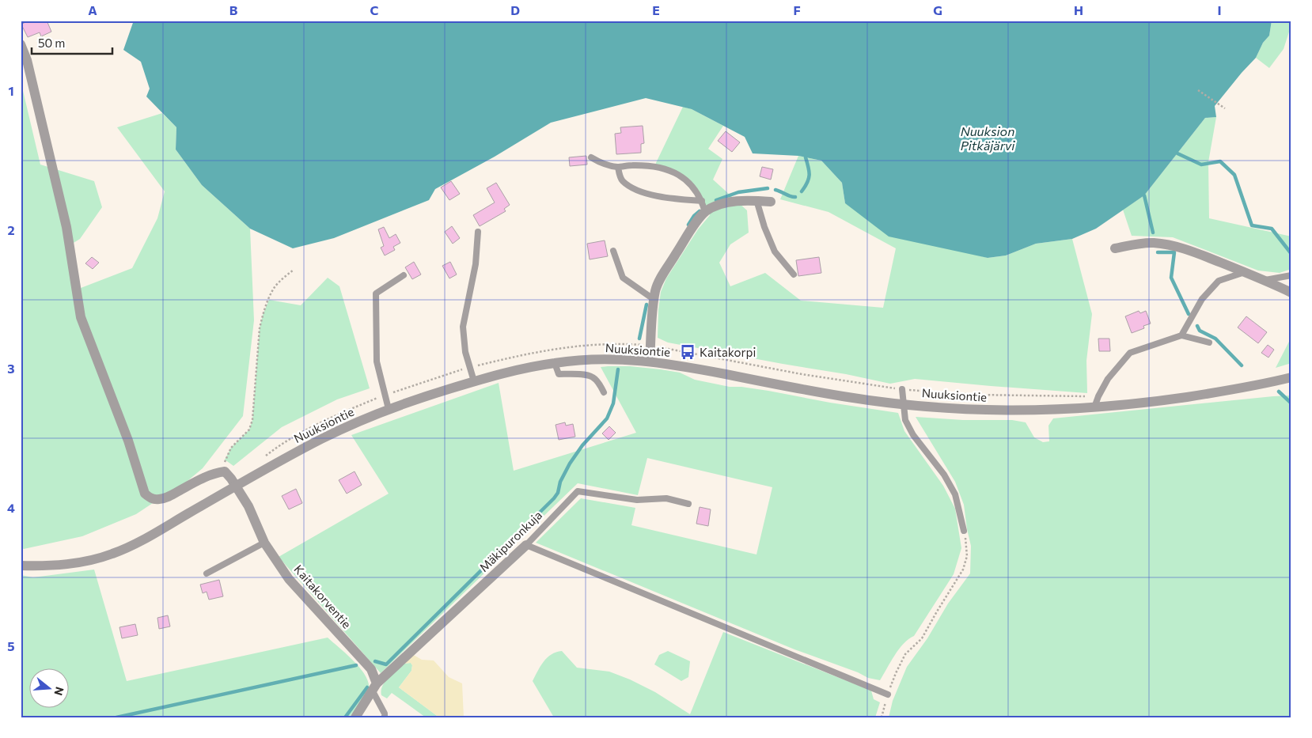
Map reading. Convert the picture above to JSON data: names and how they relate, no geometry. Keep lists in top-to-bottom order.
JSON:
{
  "streets": {
    "street": ["Nuuksiontie", "Mäkipuronkuja", "Kaitakorventie"]
  },
  "crossings": [
    ["Nuuksiontie", "Kaitakorventie"],
    ["Mäkipuronkuja", "Kaitakorventie"]
  ],
  "water": ["Nuuksion Pitkäjärvi"],
  "places": {
    "bus stop": ["Kaitakorpi"]
  },
  "scale_bar": "50 m",
  "north": "right",
  "grid": {
    "columns": [
      "A",
      "B",
      "C",
      "D",
      "E",
      "F",
      "G",
      "H",
      "I"
    ],
    "rows": [
      "1",
      "2",
      "3",
      "4",
      "5"
    ]
  }
}
